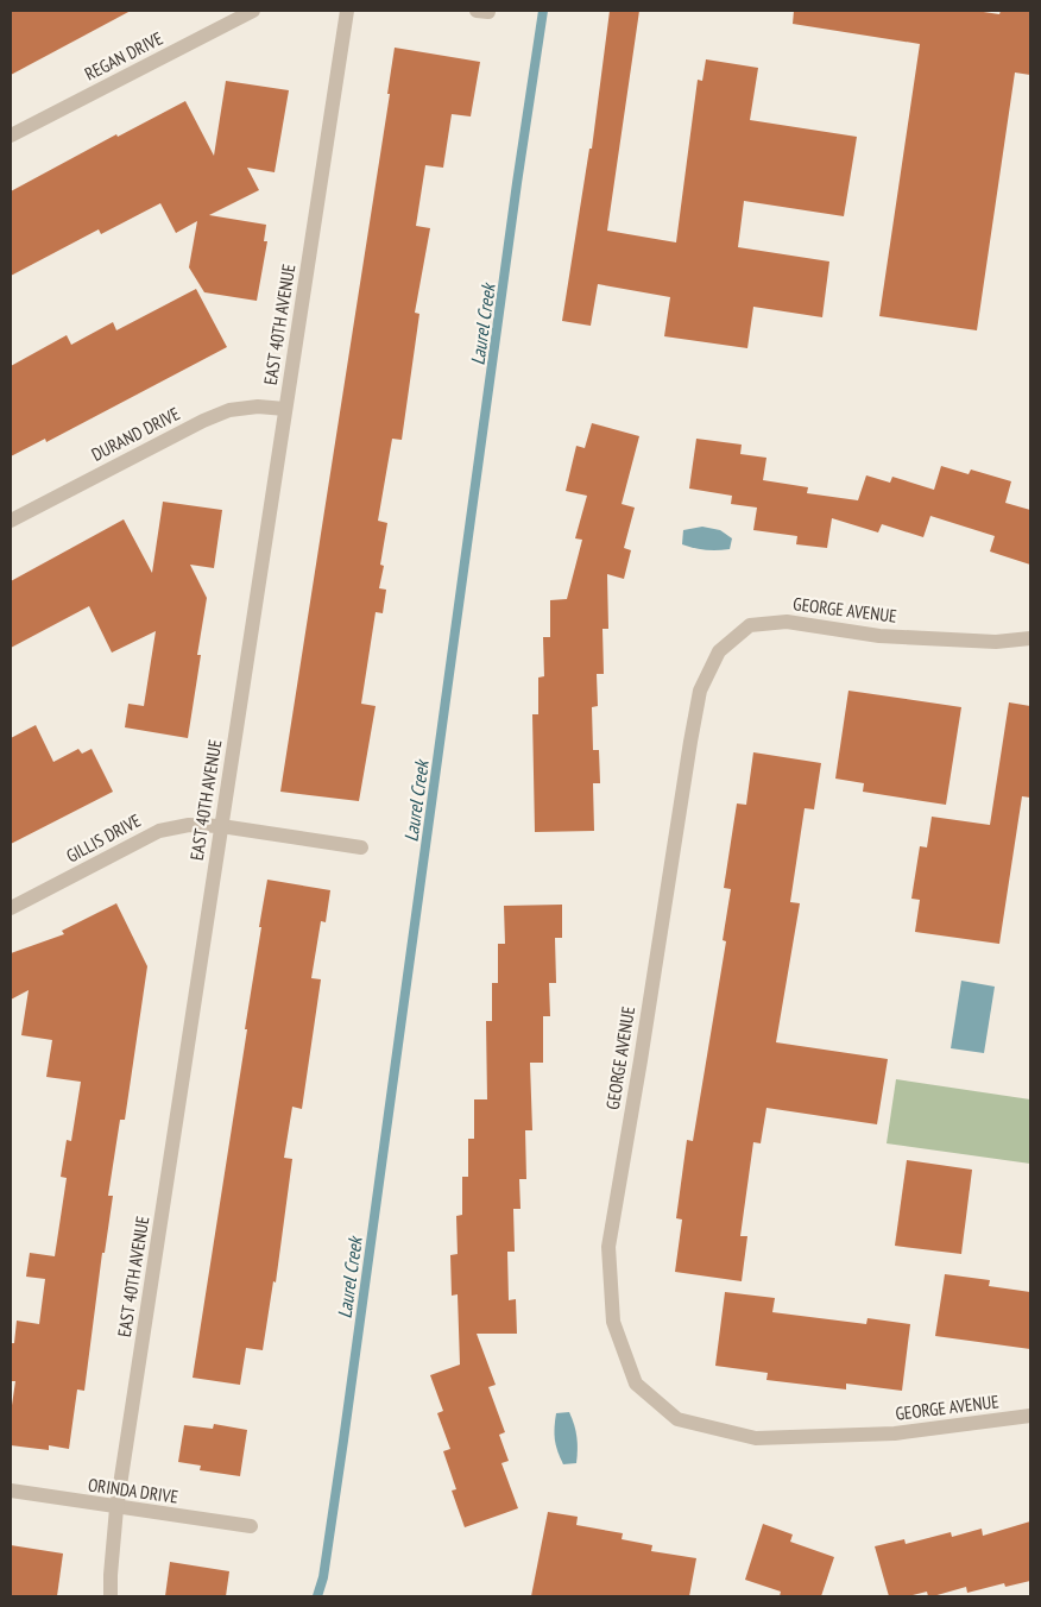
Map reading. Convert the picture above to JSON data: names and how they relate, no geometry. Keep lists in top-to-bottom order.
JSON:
{
  "streets": {
    "street": [
      "REGAN DRIVE",
      "EAST 40TH AVENUE",
      "DURAND DRIVE",
      "GEORGE AVENUE",
      "GILLIS DRIVE",
      "ORINDA DRIVE"
    ]
  },
  "crossings": [
    ["EAST 40TH AVENUE", "DURAND DRIVE"],
    ["EAST 40TH AVENUE", "GILLIS DRIVE"],
    ["EAST 40TH AVENUE", "ORINDA DRIVE"]
  ],
  "water": ["Laurel Creek"]
}
